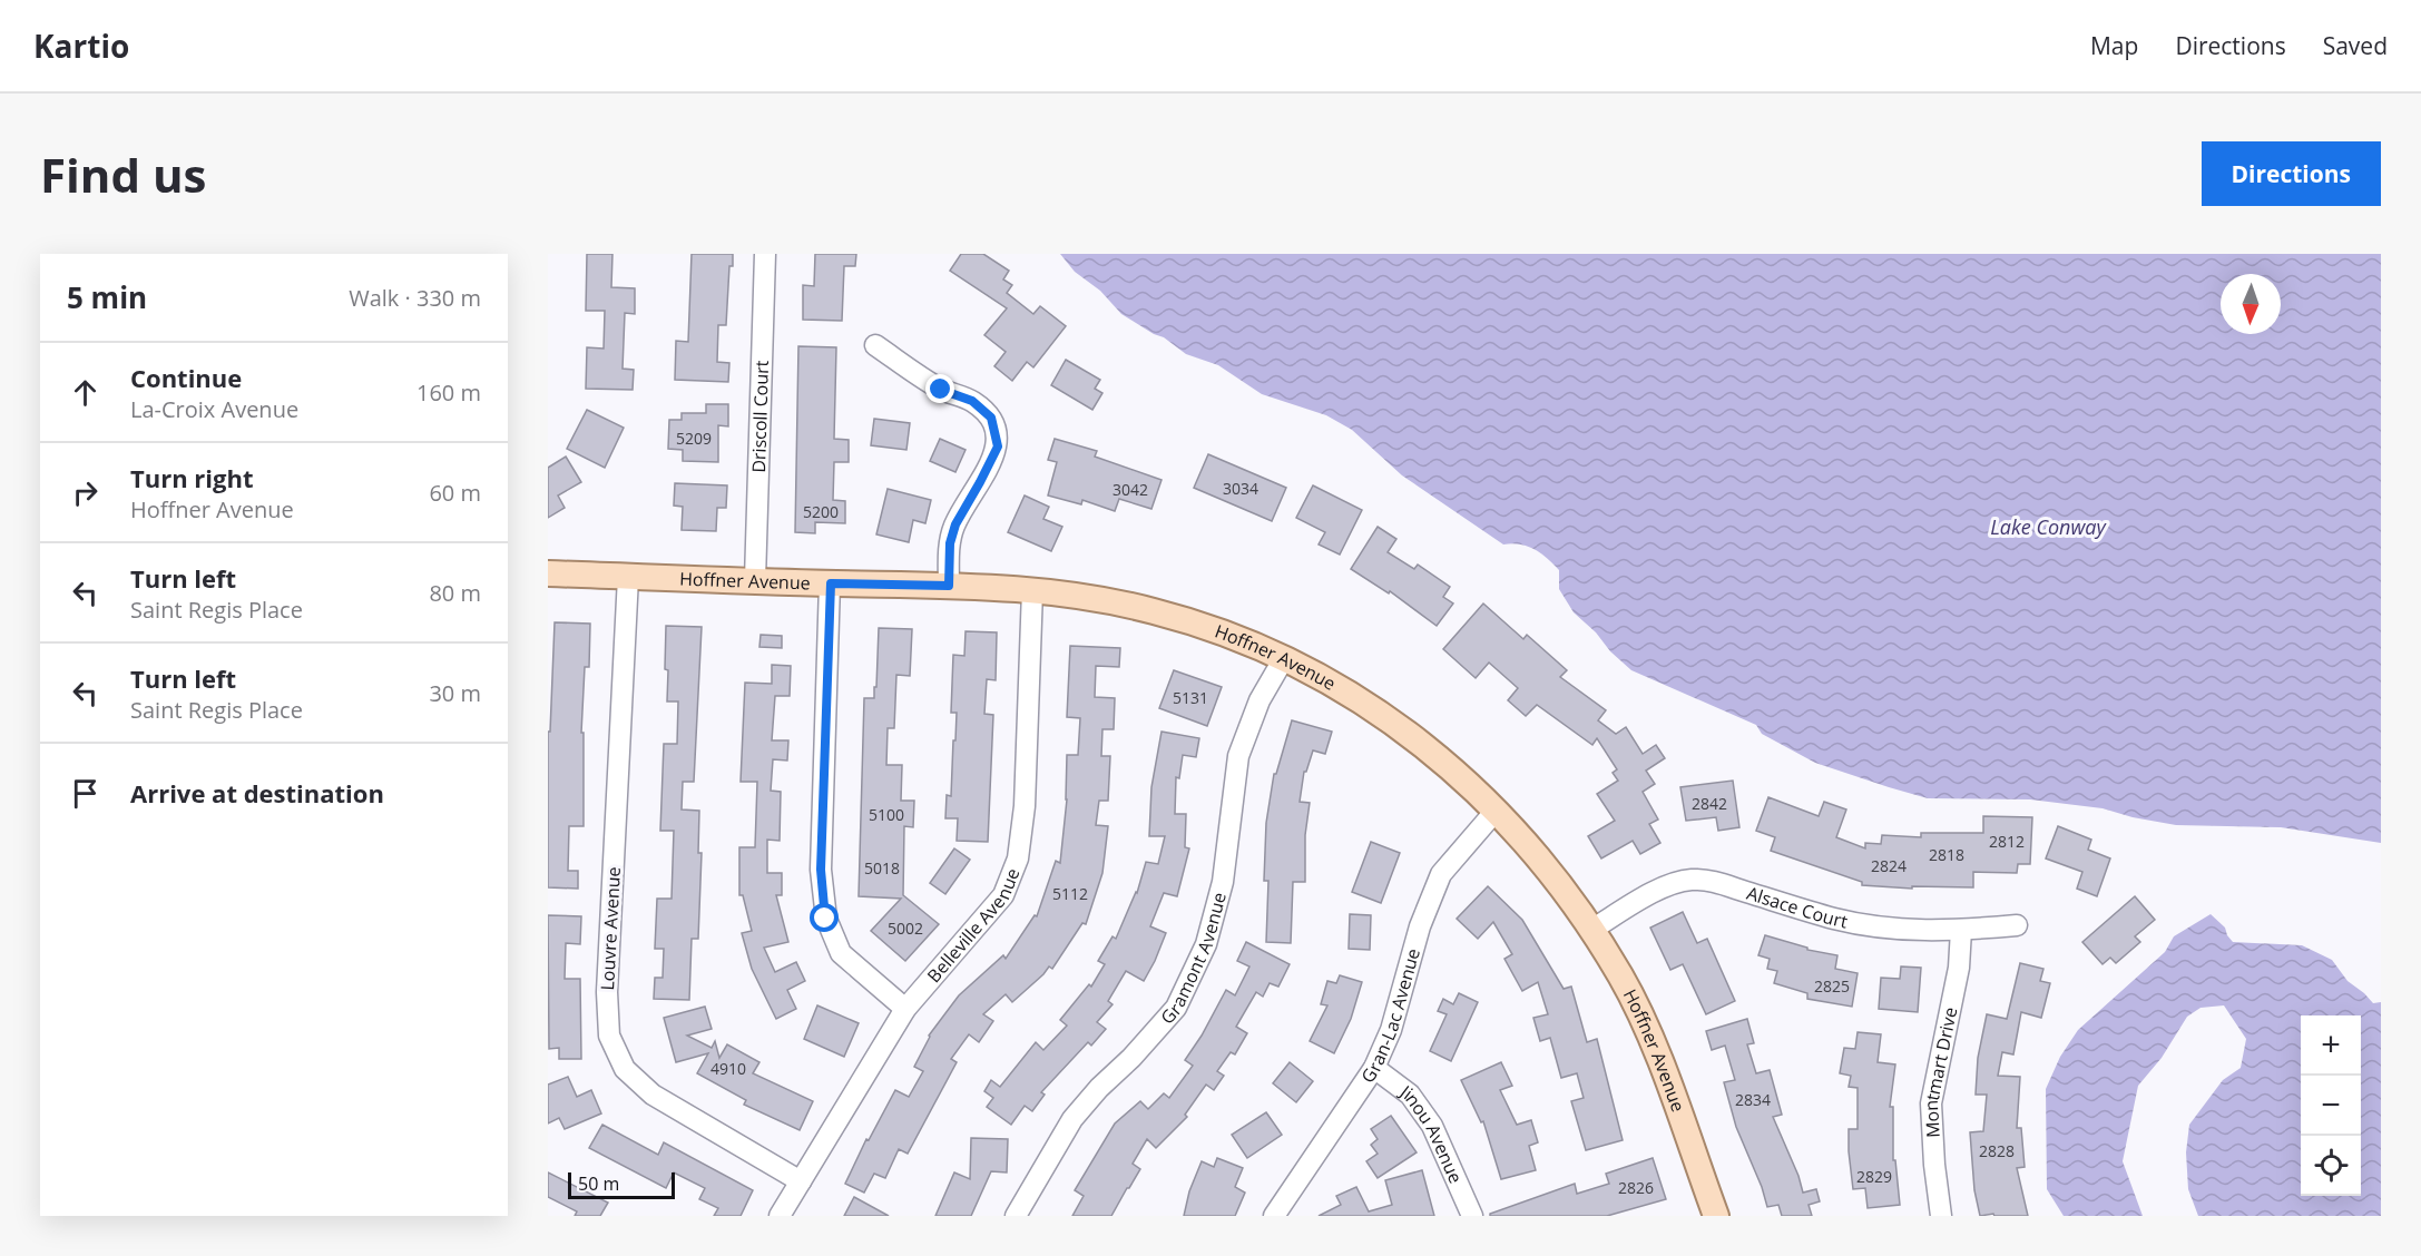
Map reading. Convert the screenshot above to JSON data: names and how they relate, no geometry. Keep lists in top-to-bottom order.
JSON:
{
  "streets": {
    "main road": ["Hoffner Avenue"],
    "street": [
      "Driscoll Court",
      "Alsace Court",
      "Belleville Avenue",
      "Louvre Avenue",
      "Gramont Avenue",
      "Gran-Lac Avenue",
      "Montmart Drive",
      "Jinou Avenue"
    ]
  },
  "crossings": [
    ["Driscoll Court", "Hoffner Avenue"],
    ["Hoffner Avenue", "Alsace Court"],
    ["Hoffner Avenue", "Belleville Avenue"],
    ["Hoffner Avenue", "Louvre Avenue"],
    ["Hoffner Avenue", "Gramont Avenue"],
    ["Hoffner Avenue", "Gran-Lac Avenue"],
    ["Alsace Court", "Montmart Drive"],
    ["Belleville Avenue", "Louvre Avenue"],
    ["Gran-Lac Avenue", "Jinou Avenue"]
  ],
  "water": ["Lake Conway"],
  "house_numbers": [
    "5209",
    "3034",
    "3042",
    "5200",
    "5131",
    "2842",
    "5100",
    "2812",
    "2818",
    "2824",
    "5018",
    "5112",
    "5002",
    "2825",
    "4910",
    "2834",
    "2828",
    "2829",
    "2826"
  ],
  "scale_bar": "50 m",
  "north": "bottom",
  "page": {
    "header": "Kartio",
    "nav": ["Map", "Directions", "Saved"],
    "buttons": "Directions",
    "title": "Find us",
    "heading": ["5 min", "Walk · 330 m"],
    "list": [
      ["Continue", "La-Croix Avenue", "160 m"],
      ["Turn right", "Hoffner Avenue", "60 m"],
      ["Turn left", "Saint Regis Place", "80 m"],
      ["Turn left", "Saint Regis Place", "30 m"],
      "Arrive at destination"
    ],
    "map_buttons": ["+", "−"],
    "scale": "50 m"
  }
}
